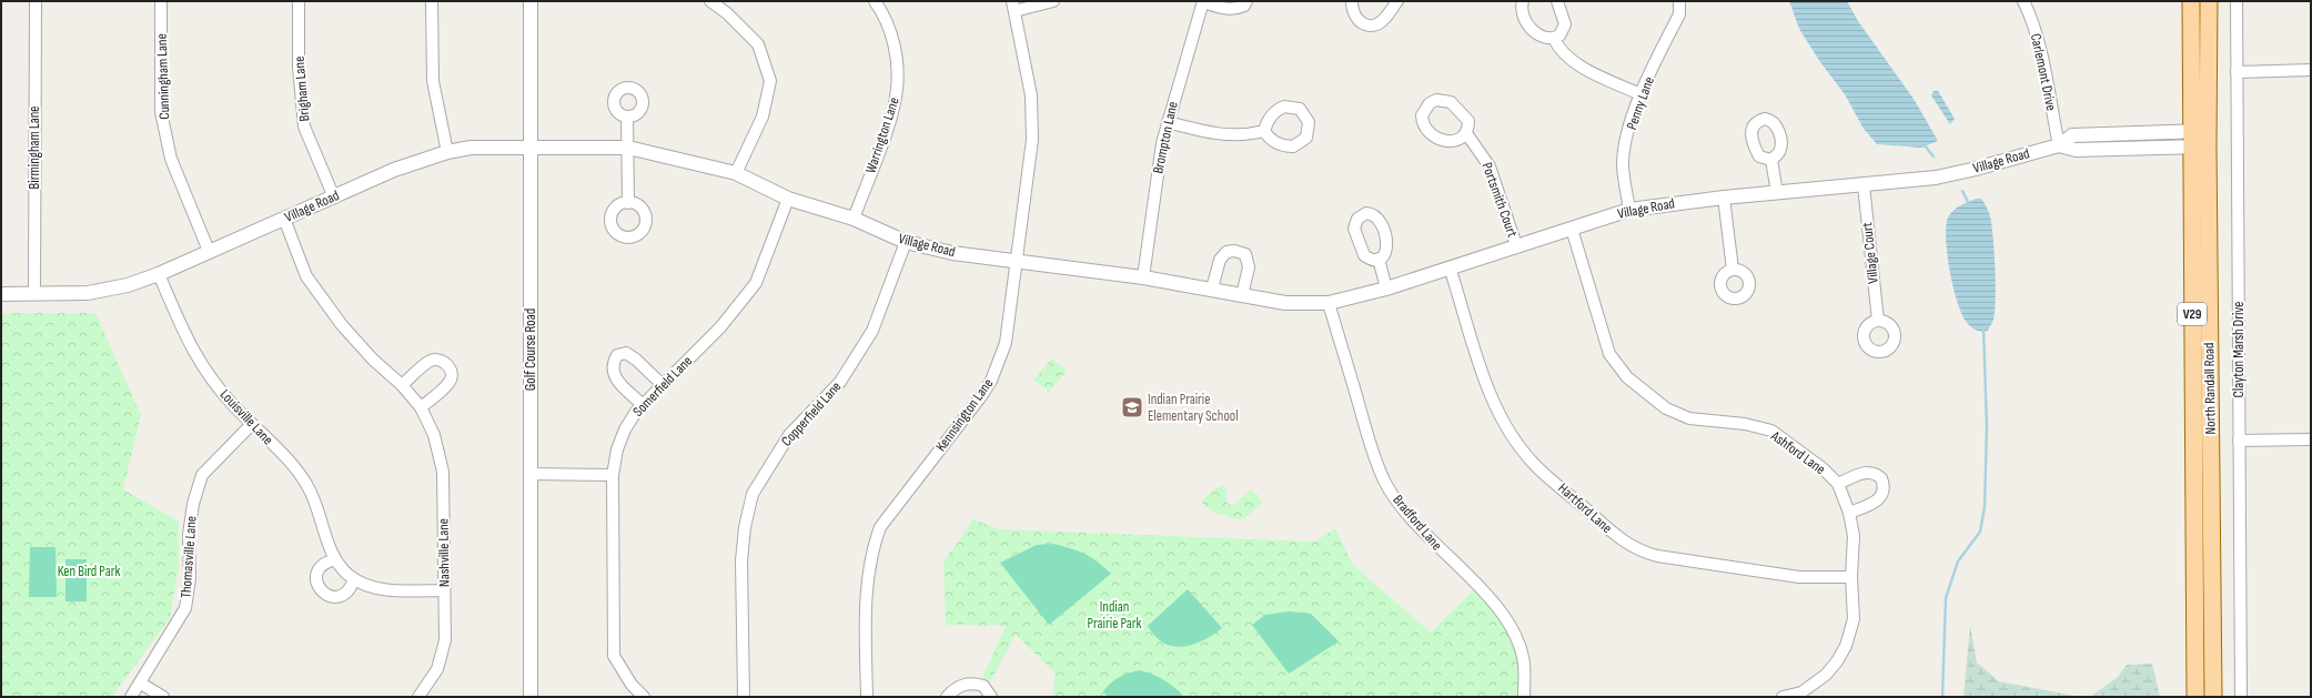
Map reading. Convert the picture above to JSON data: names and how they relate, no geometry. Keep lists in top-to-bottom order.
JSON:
{
  "streets": {
    "main road": ["V29", "North Randall Road"],
    "street": [
      "Carlemont Drive",
      "Cunningham Lane",
      "Brigham Lane",
      "Penny Lane",
      "Warrington Lane",
      "Brompton Lane",
      "Birmingham Lane",
      "Village Road",
      "Portsmith Court",
      "Village Court",
      "Golf Course Road",
      "Clayton Marsh Drive",
      "Somerfield Lane",
      "Copperfield Lane",
      "Kennsington Lane",
      "Louisville Lane",
      "Ashford Lane",
      "Hartford Lane",
      "Bradford Lane",
      "Nashville Lane",
      "Thomasville Lane"
    ]
  },
  "crossings": [
    ["Carlemont Drive", "Village Road"],
    ["Cunningham Lane", "Village Road"],
    ["Brigham Lane", "Village Road"],
    ["Penny Lane", "Village Road"],
    ["Warrington Lane", "Village Road"],
    ["Brompton Lane", "Village Road"],
    ["Birmingham Lane", "Village Road"],
    ["Village Road", "Portsmith Court"],
    ["Village Road", "Village Court"],
    ["Village Road", "Golf Course Road"],
    ["Village Road", "Somerfield Lane"],
    ["Village Road", "North Randall Road"],
    ["Village Road", "Copperfield Lane"],
    ["Village Road", "Kennsington Lane"],
    ["Village Road", "Louisville Lane"],
    ["Village Road", "Ashford Lane"],
    ["Village Road", "Hartford Lane"],
    ["Village Road", "Bradford Lane"],
    ["Village Road", "Nashville Lane"],
    ["Louisville Lane", "Nashville Lane"],
    ["Louisville Lane", "Thomasville Lane"],
    ["Ashford Lane", "Hartford Lane"]
  ],
  "parks": ["Ken Bird Park", "Indian Prairie Park"],
  "places": {
    "school or university": ["Indian Prairie Elementary School"]
  }
}
